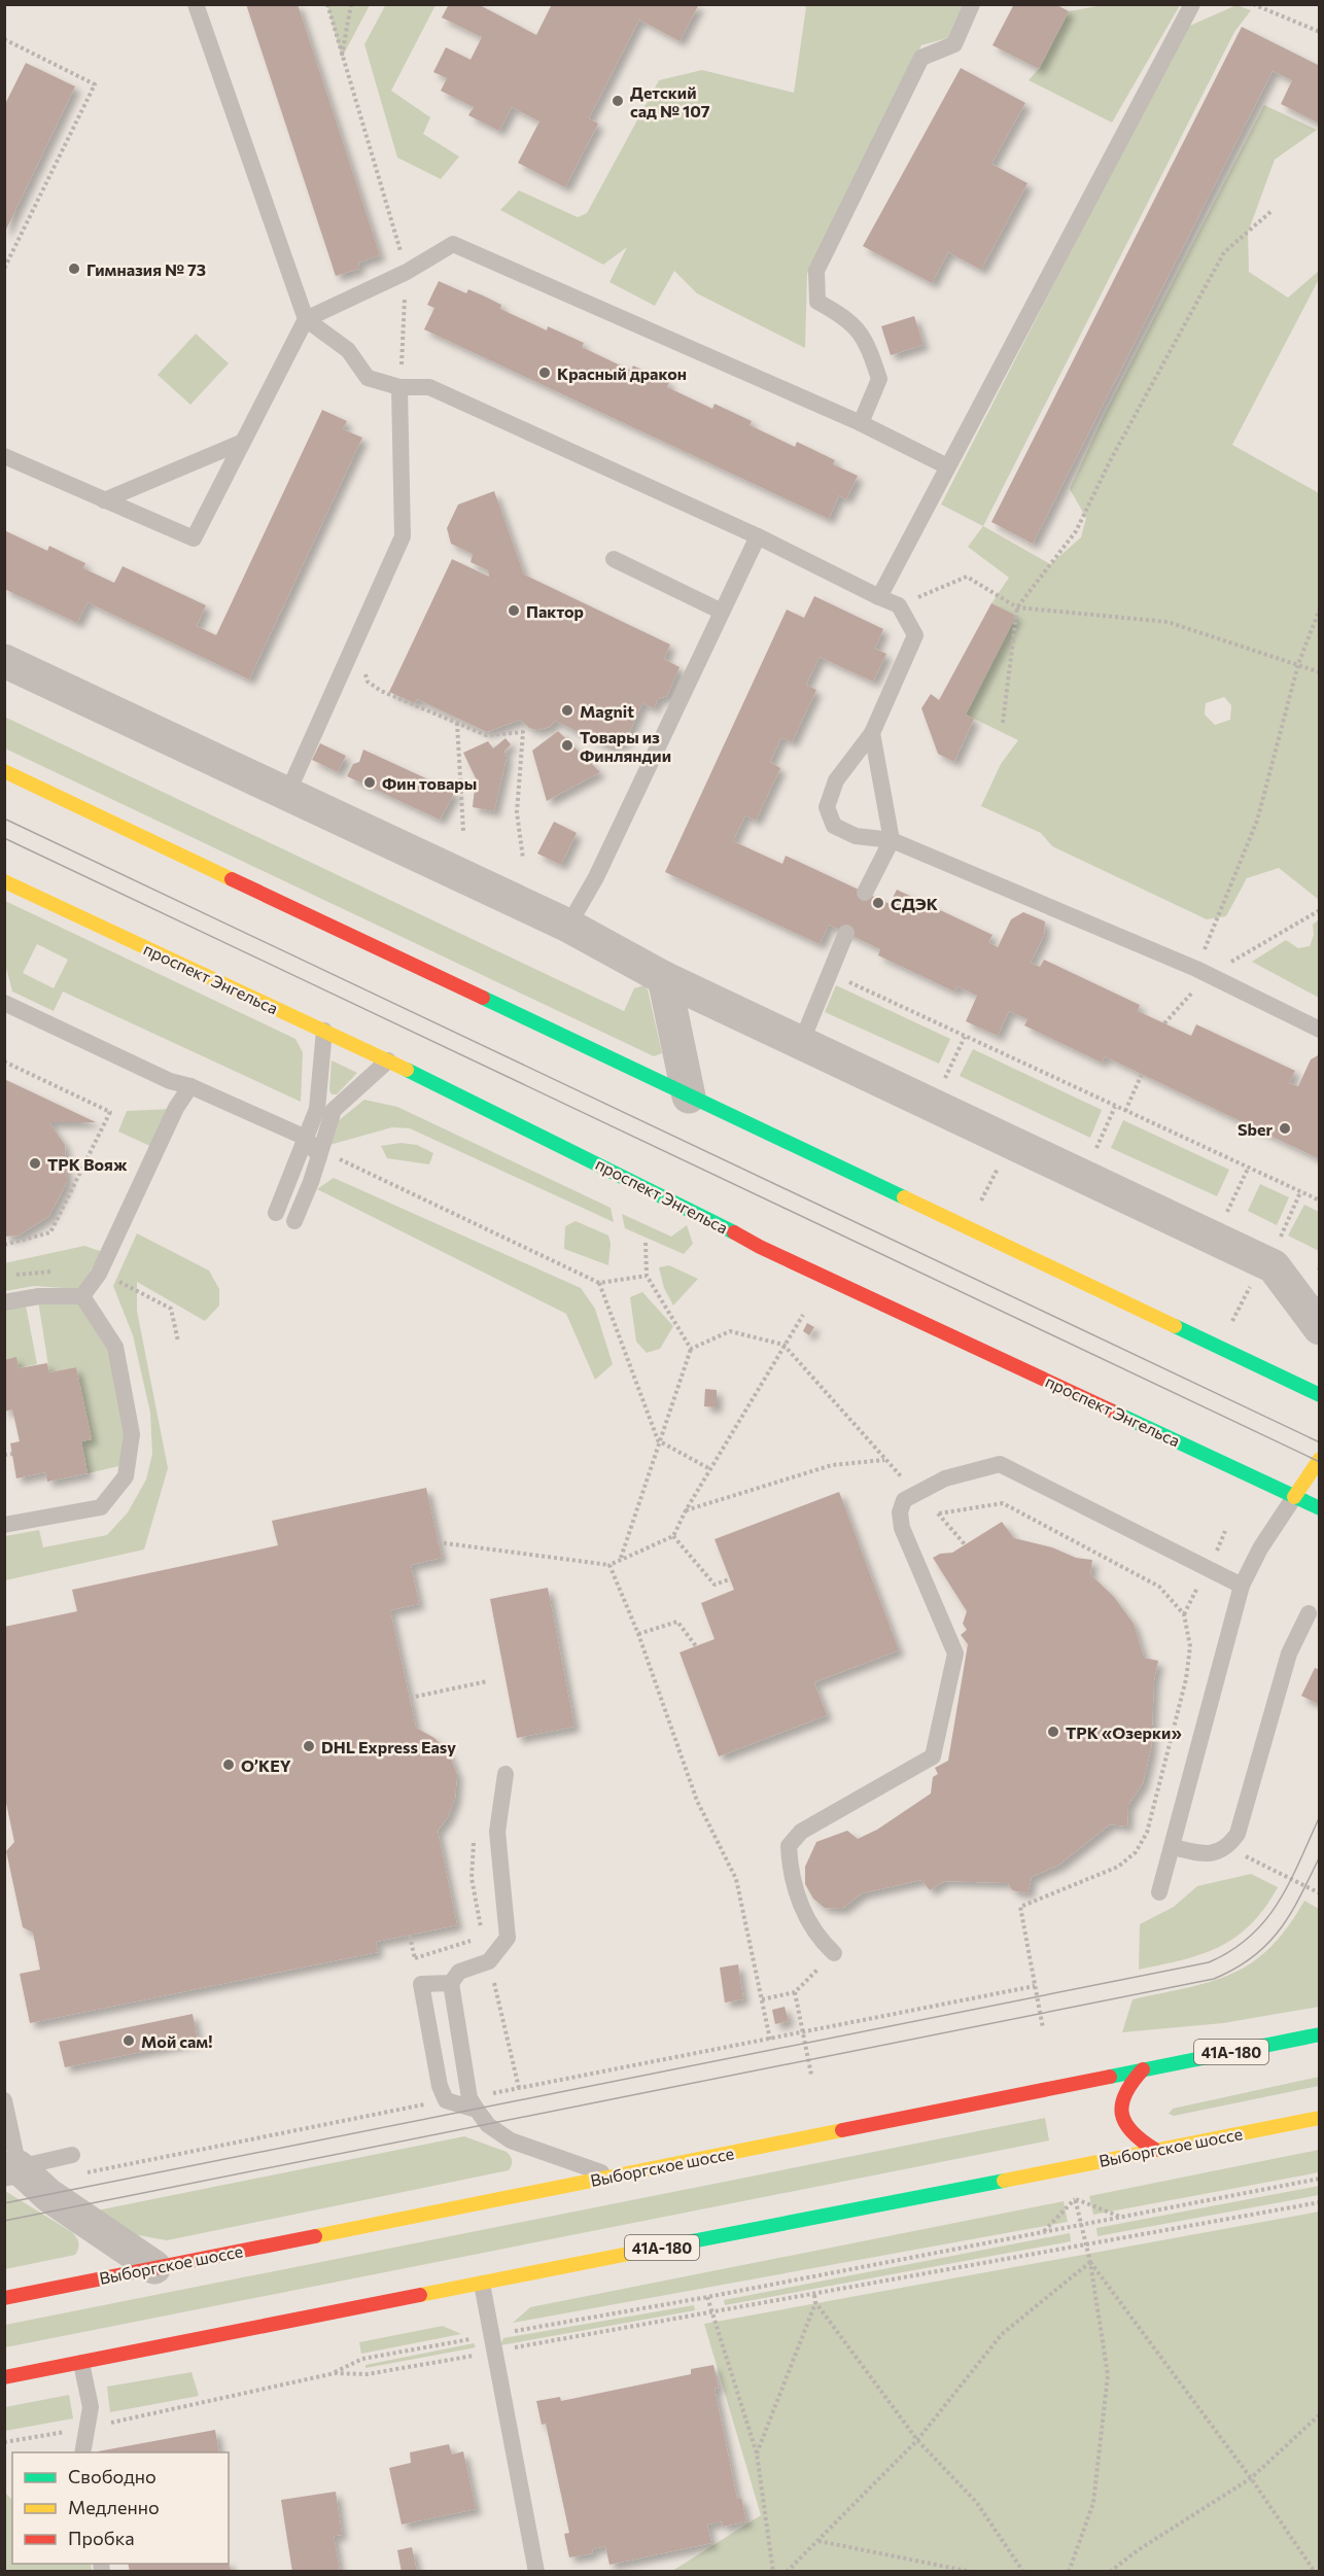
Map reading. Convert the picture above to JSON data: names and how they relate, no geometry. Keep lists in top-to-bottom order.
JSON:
{
  "streets": {
    "main road": ["проспект Энгельса", "41А-180", "Выборгское шоссе"]
  },
  "places": [
    "Детский сад № 107",
    "Гимназия № 73",
    "Красный дракон",
    "Пактор",
    "Magnit",
    "Товары из Финляндии",
    "Фин товары",
    "СДЭК",
    "Sber",
    "ТРК Вояж",
    "ТРК «Озерки»",
    "DHL Express Easy",
    "O’KEY",
    "Мой сам!"
  ],
  "legend": ["Свободно", "Медленно", "Пробка"]
}
